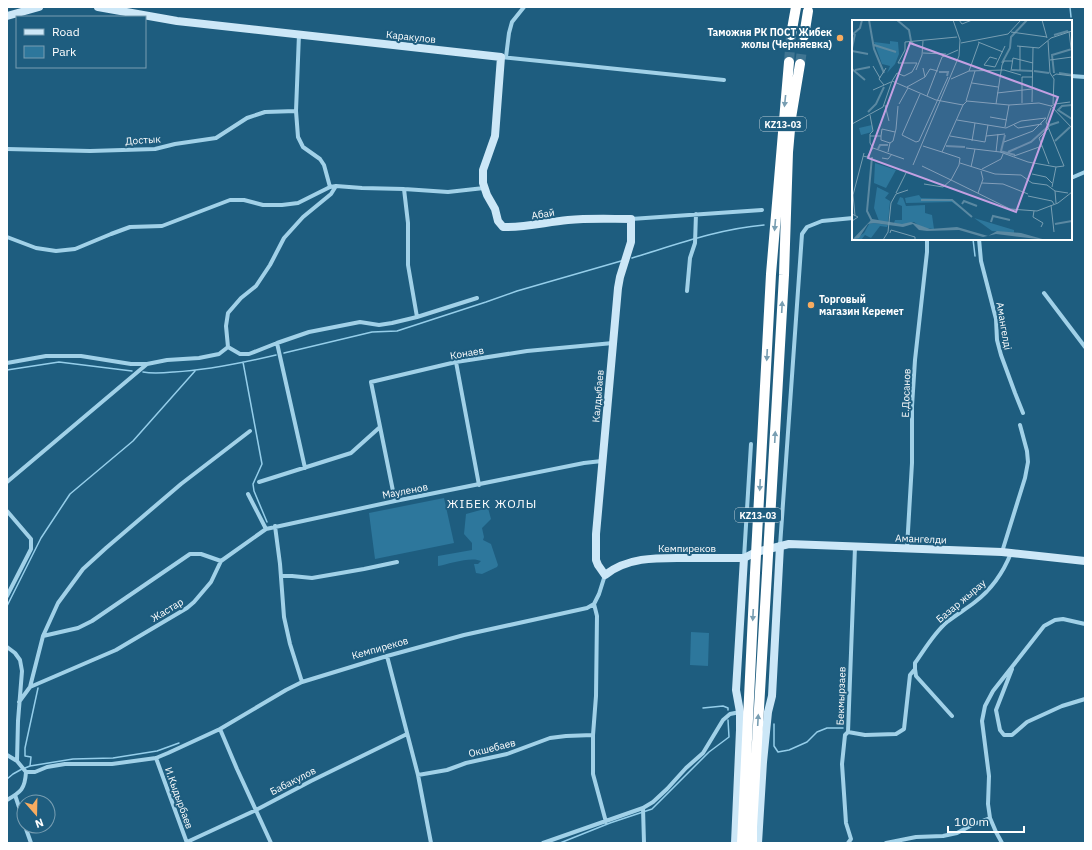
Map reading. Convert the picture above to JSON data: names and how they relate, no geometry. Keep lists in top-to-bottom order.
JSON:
{
  "streets": {
    "highway": ["KZ13-03"],
    "main road": [
      "Каракулов",
      "Абай",
      "Калдыбаев",
      "Амангелди",
      "Кемпиреков"
    ],
    "street": [
      "Достык",
      "Амангелді",
      "Конаев",
      "Е.Досанов",
      "Мауленов",
      "Базар жырау",
      "Жастар",
      "Бекмырзаев",
      "Окшебаев",
      "Бабакулов",
      "И.Кыдырбаев"
    ]
  },
  "crossings": [
    ["Каракулов", "Абай"],
    ["KZ13-03", "Амангелди"],
    ["KZ13-03", "Кемпиреков"],
    ["Абай", "Калдыбаев"],
    ["Конаев", "Калдыбаев"],
    ["Конаев", "Мауленов"],
    ["Е.Досанов", "Амангелди"],
    ["Калдыбаев", "Мауленов"],
    ["Калдыбаев", "Кемпиреков"],
    ["Мауленов", "Жастар"],
    ["Амангелди", "Кемпиреков"],
    ["Амангелди", "Базар жырау"],
    ["Амангелди", "Бекмырзаев"],
    ["Кемпиреков", "И.Кыдырбаев"],
    ["Базар жырау", "Бекмырзаев"],
    ["Бабакулов", "И.Кыдырбаев"]
  ],
  "districts": ["ЖІБЕК ЖОЛЫ"],
  "places": ["Таможня РК ПОСТ Жибек жолы (Черняевка)", "Торговый магазин Керемет"],
  "legend": ["Road", "Park"],
  "scale_bar": "100 m",
  "north": "bottom"
}
